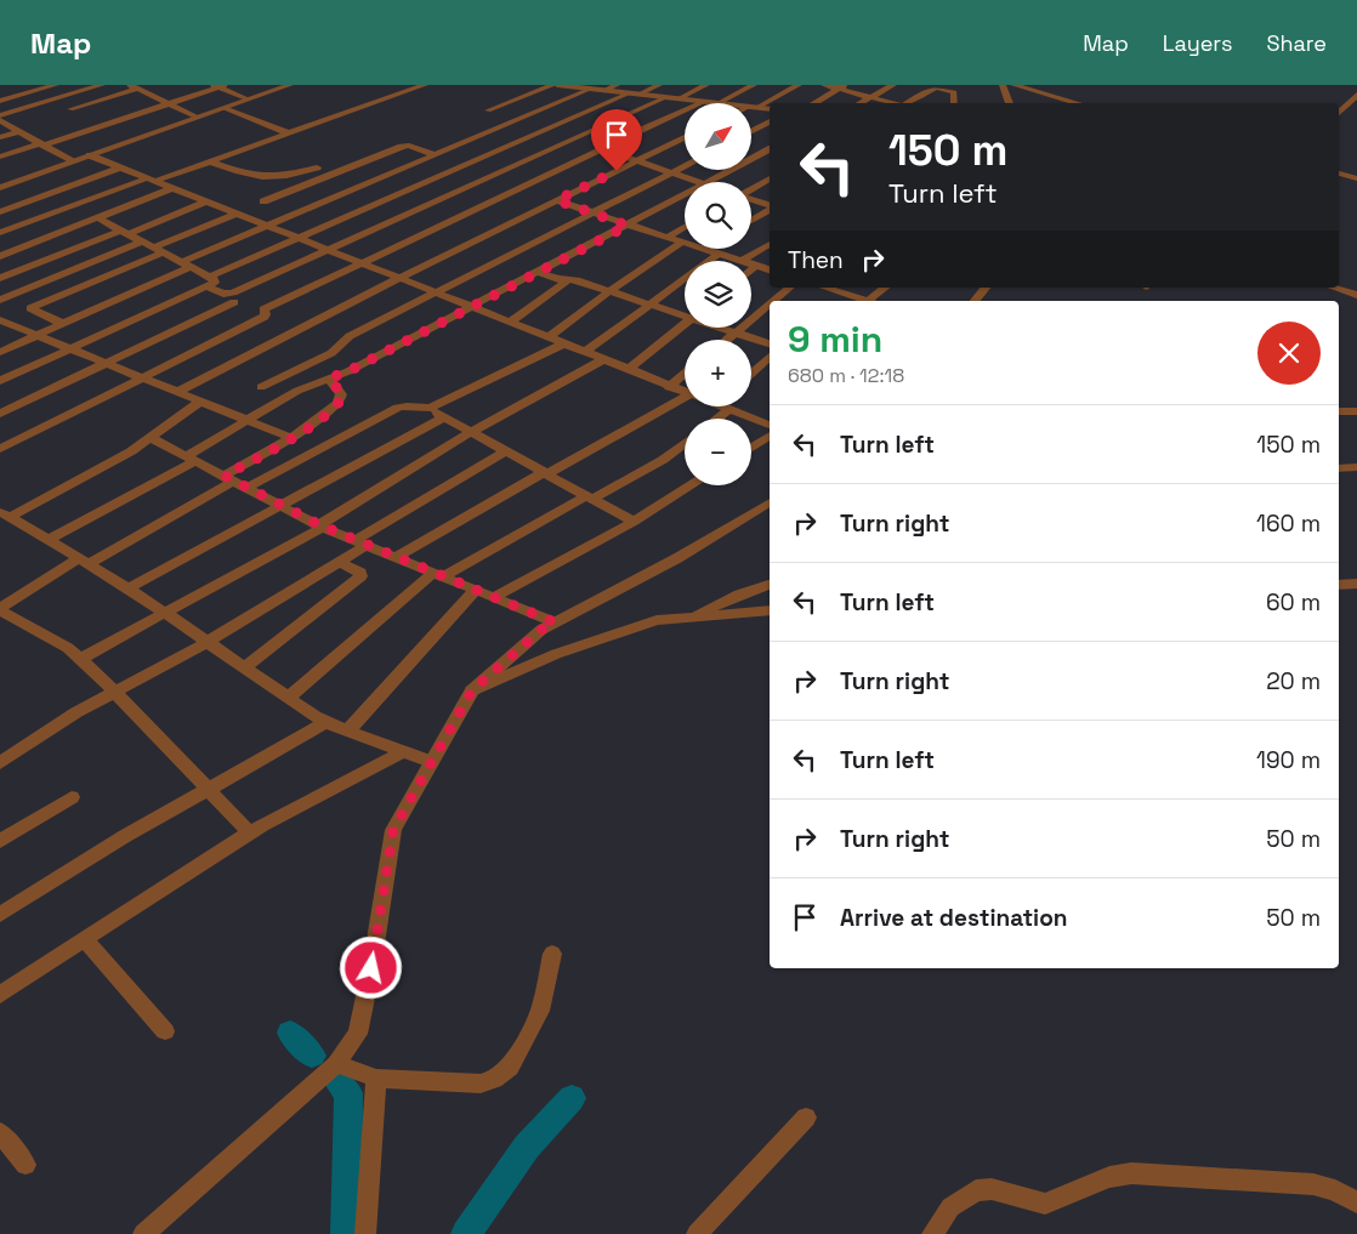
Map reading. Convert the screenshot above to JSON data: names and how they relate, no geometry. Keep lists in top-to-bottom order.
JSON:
{
  "north": "top right",
  "page": {
    "header": "Map",
    "nav": ["Map", "Layers", "Share"],
    "map_buttons": ["+", "−"],
    "turn": ["150 m", "Turn left"],
    "then": "Then",
    "heading": ["9 min", "680 m · 12:18"],
    "list": [
      {
        "name": "Turn left",
        "value": "150 m"
      },
      {
        "name": "Turn right",
        "value": "160 m"
      },
      {
        "name": "Turn left",
        "value": "60 m"
      },
      {
        "name": "Turn right",
        "value": "20 m"
      },
      {
        "name": "Turn left",
        "value": "190 m"
      },
      {
        "name": "Turn right",
        "value": "50 m"
      },
      {
        "name": "Arrive at destination",
        "value": "50 m"
      }
    ]
  }
}
